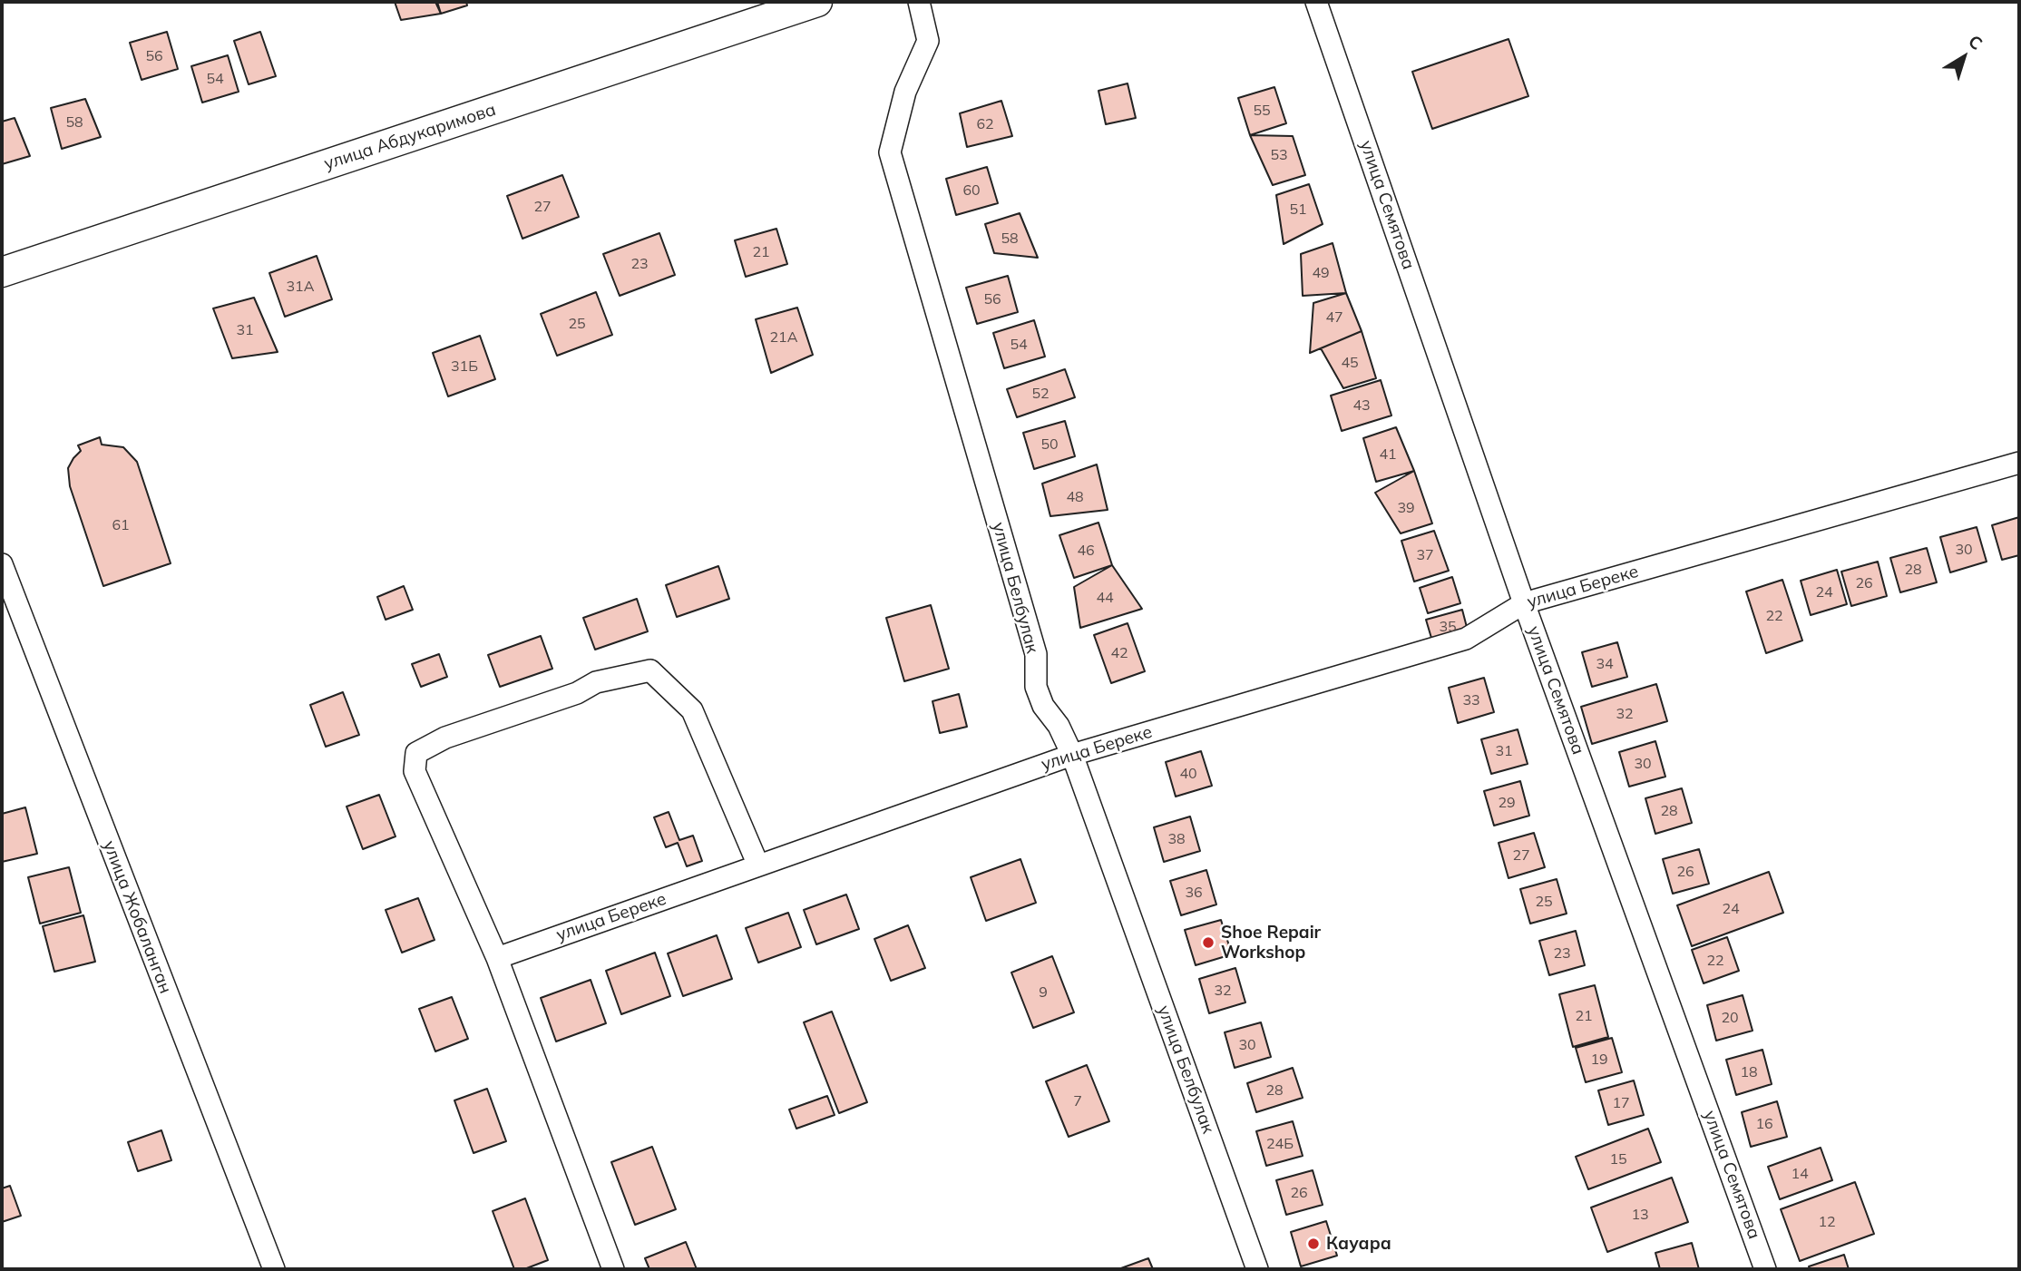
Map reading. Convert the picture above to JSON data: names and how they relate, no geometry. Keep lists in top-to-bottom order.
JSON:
{
  "streets": {
    "main road": ["улица Абдукаримова"],
    "street": [
      "улица Семятова",
      "улица Береке",
      "улица Белбулак",
      "улица Жобаланган"
    ]
  },
  "crossings": [
    ["улица Семятова", "улица Береке"],
    ["улица Береке", "улица Белбулак"]
  ],
  "places": ["Shoe Repair Workshop", "Кауара"],
  "house_numbers": [
    "56",
    "54",
    "55",
    "58",
    "62",
    "53",
    "60",
    "27",
    "51",
    "58",
    "21",
    "23",
    "49",
    "31А",
    "56",
    "47",
    "25",
    "31",
    "21А",
    "54",
    "45",
    "31Б",
    "52",
    "43",
    "50",
    "41",
    "48",
    "39",
    "61",
    "30",
    "46",
    "37",
    "28",
    "26",
    "24",
    "44",
    "22",
    "35",
    "42",
    "34",
    "33",
    "32",
    "31",
    "30",
    "40",
    "29",
    "28",
    "38",
    "27",
    "26",
    "36",
    "25",
    "24",
    "23",
    "22",
    "32",
    "9",
    "21",
    "20",
    "30",
    "19",
    "18",
    "28",
    "7",
    "17",
    "16",
    "24Б",
    "15",
    "14",
    "26",
    "13",
    "12"
  ],
  "north": "top right"
}
